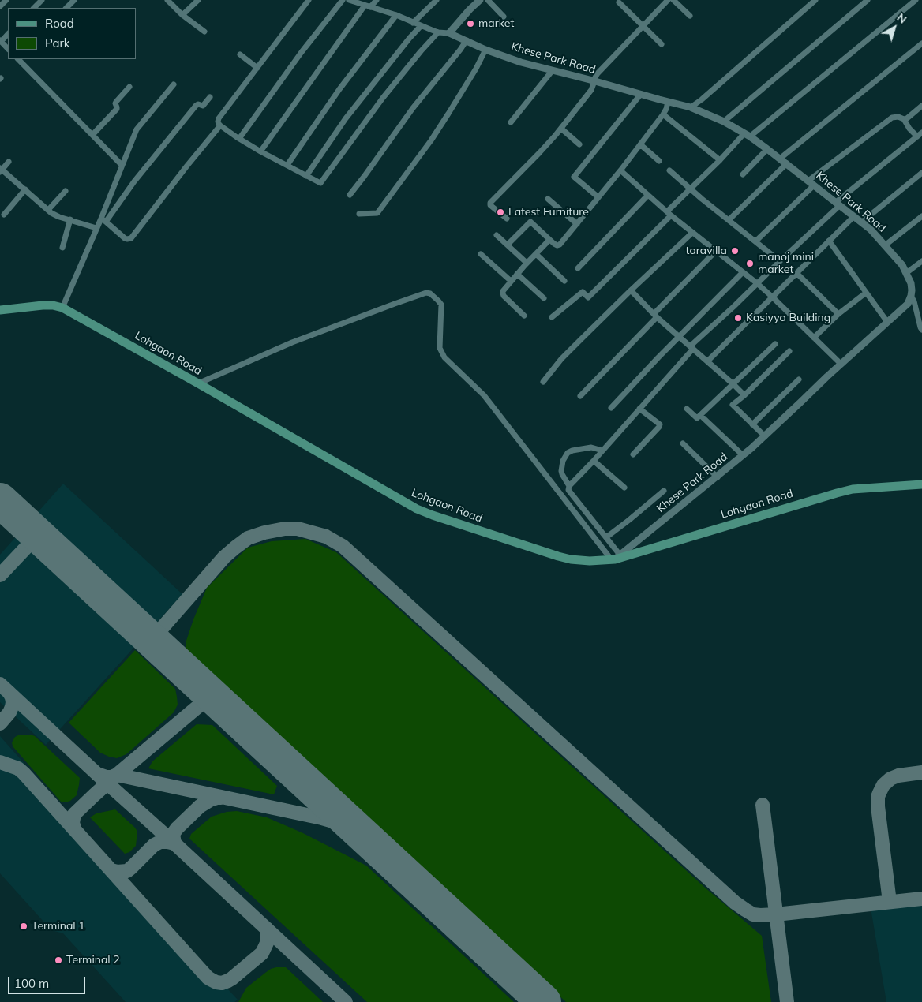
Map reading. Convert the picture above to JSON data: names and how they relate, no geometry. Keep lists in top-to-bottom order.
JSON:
{
  "streets": {
    "main road": ["Lohgaon Road"],
    "street": ["Khese Park Road"]
  },
  "crossings": [
    ["Khese Park Road", "Lohgaon Road"]
  ],
  "places": [
    "market",
    "Latest Furniture",
    "taravilla",
    "manoj mini market",
    "Kasiyya Building",
    "Terminal 1",
    "Terminal 2"
  ],
  "legend": ["Road", "Park"],
  "scale_bar": "100 m",
  "north": "top right"
}
